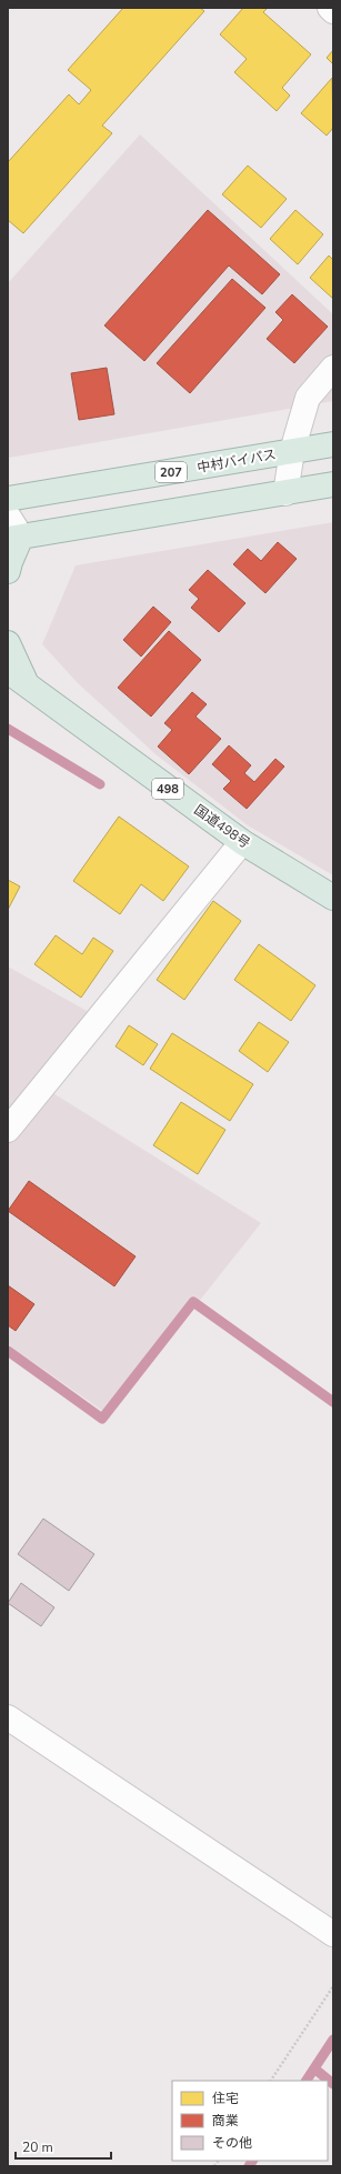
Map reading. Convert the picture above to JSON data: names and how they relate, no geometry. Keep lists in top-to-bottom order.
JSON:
{
  "streets": {
    "highway": [
      "中村バイパス",
      "207",
      "498",
      "国道498号"
    ]
  },
  "legend": ["住宅", "商業", "その他"],
  "scale_bar": "20 m"
}
